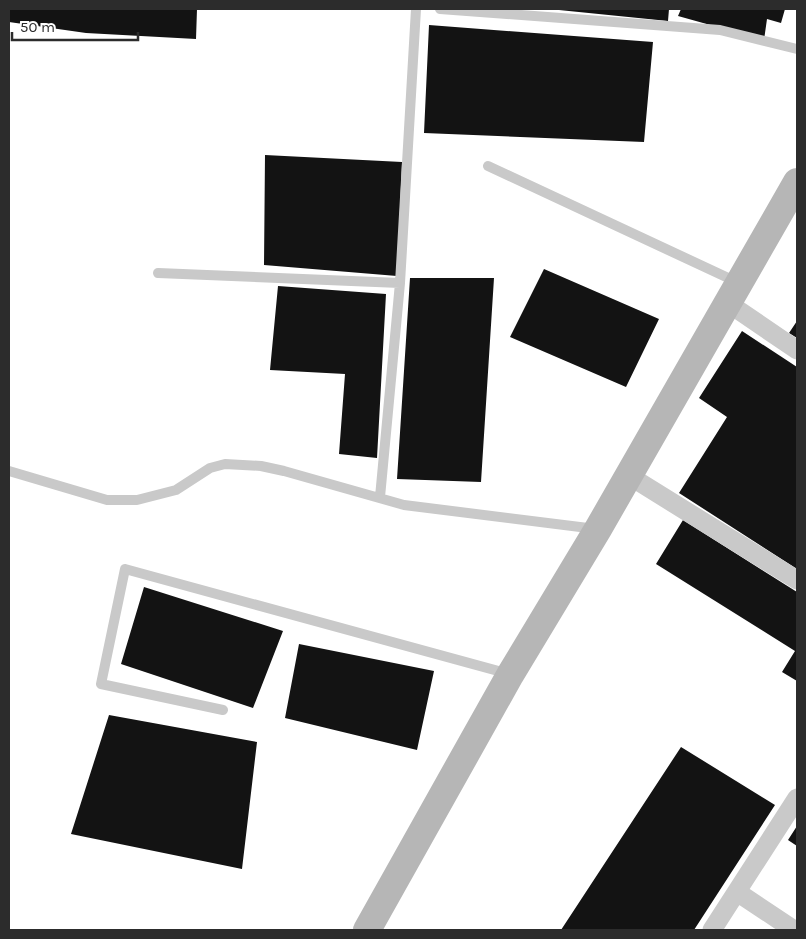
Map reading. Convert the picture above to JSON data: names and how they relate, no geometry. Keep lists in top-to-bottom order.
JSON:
{
  "scale_bar": "50 m"
}
